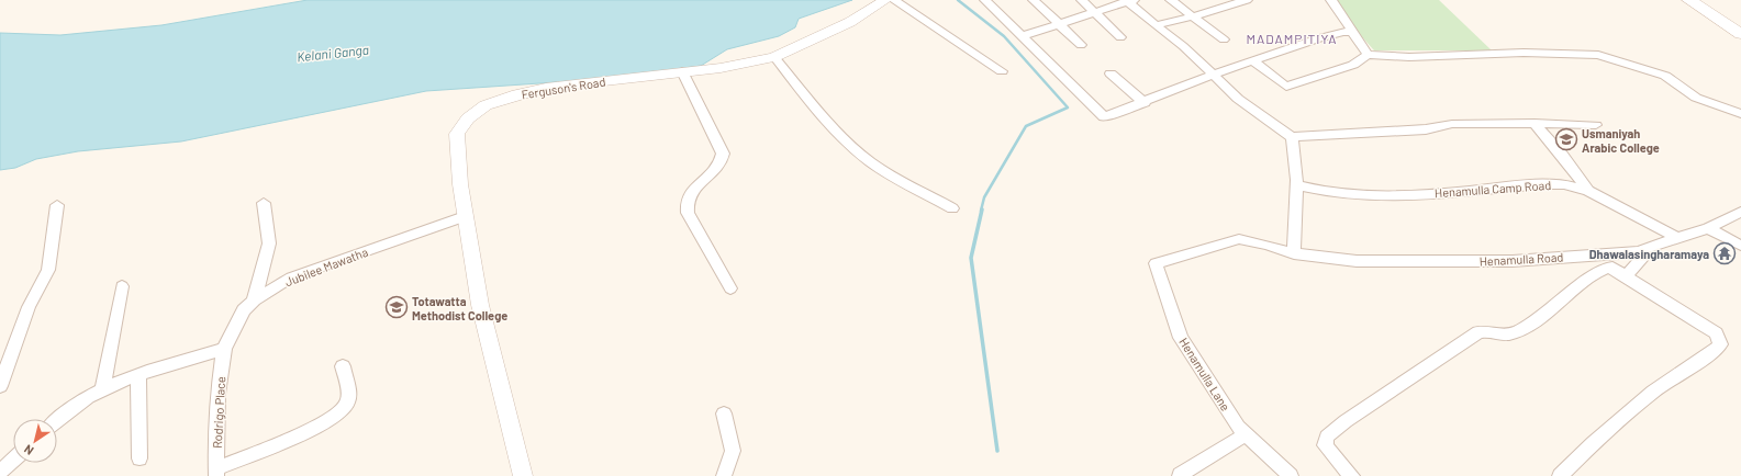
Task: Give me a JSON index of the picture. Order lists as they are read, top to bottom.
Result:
{
  "streets": {
    "street": [
      "Ferguson's Road",
      "Henamulla Camp Road",
      "Henamulla Road",
      "Jubilee Mawatha",
      "Henamulla Lane",
      "Rodrigo Place"
    ]
  },
  "crossings": [
    ["Ferguson's Road", "Jubilee Mawatha"],
    ["Henamulla Camp Road", "Henamulla Road"],
    ["Henamulla Road", "Henamulla Lane"],
    ["Jubilee Mawatha", "Rodrigo Place"]
  ],
  "districts": ["MADAMPITIYA"],
  "water": ["Kelani Ganga"],
  "places": {
    "school or university": ["Usmaniyah Arabic College", "Totawatta Methodist College"],
    "temple": ["Dhawalasingharamaya"]
  },
  "north": "bottom left"
}
